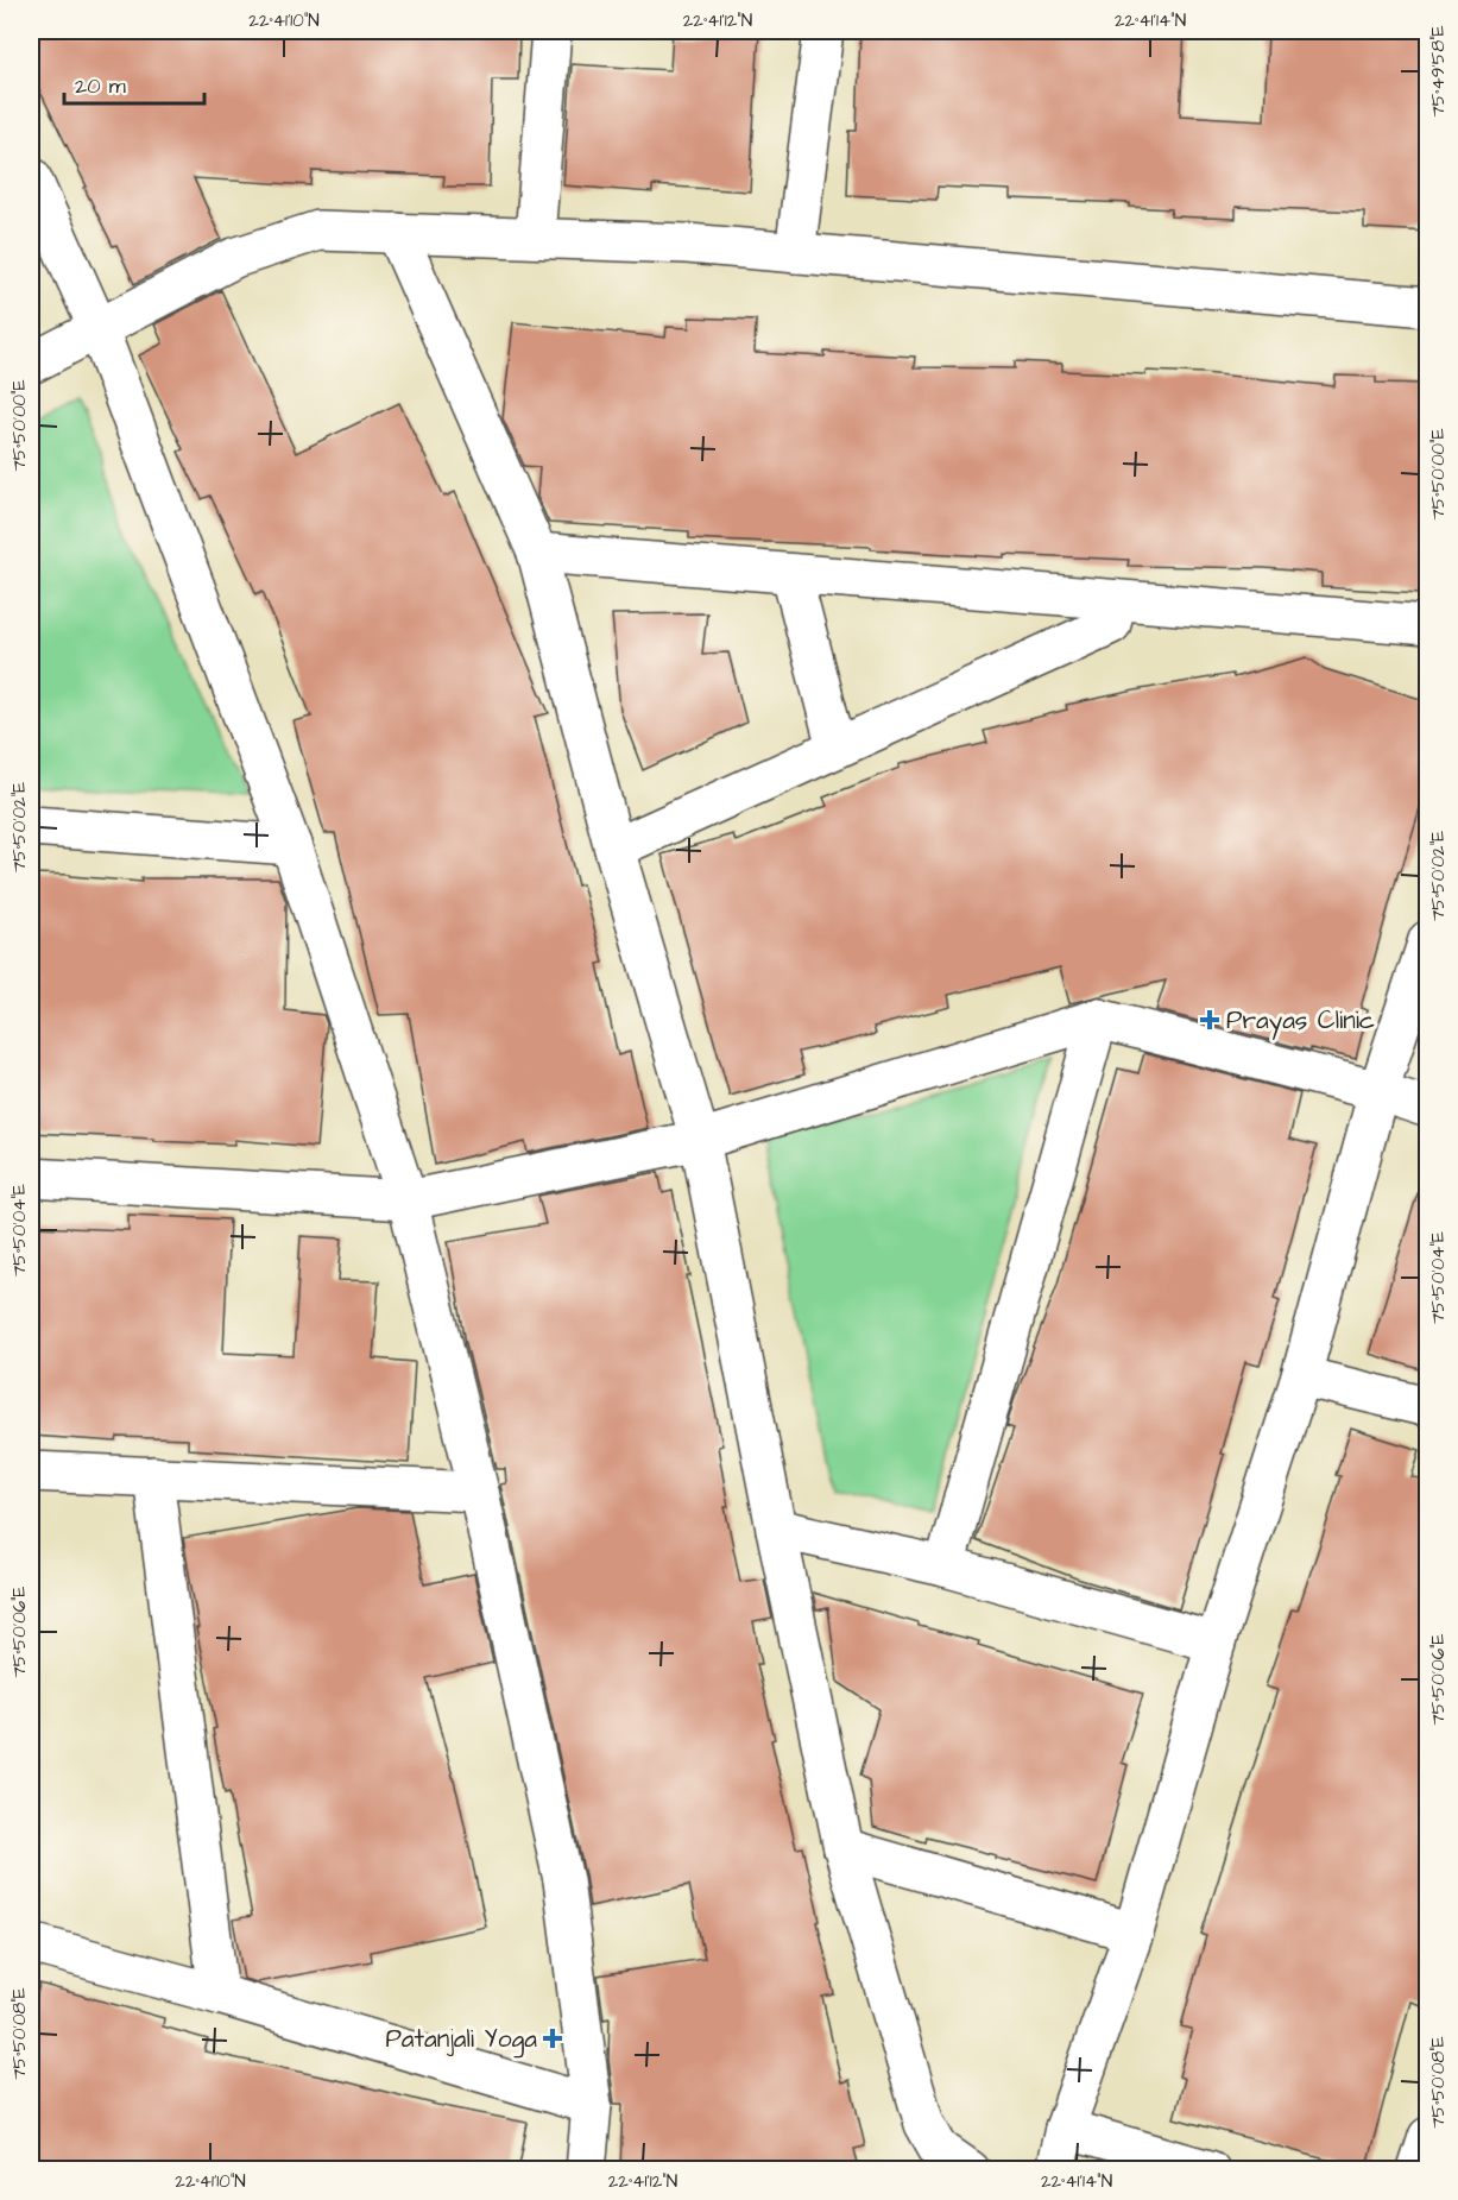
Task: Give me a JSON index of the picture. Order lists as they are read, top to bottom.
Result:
{
  "places": {
    "health": ["Prayas Clinic", "Patanjali Yoga"]
  },
  "scale_bar": "20 m",
  "coordinates": [
    "22°41'10\"N",
    "22°41'12\"N",
    "22°41'14\"N",
    "75°49'58\"E",
    "75°50'00\"E",
    "75°50'02\"E",
    "75°50'04\"E",
    "75°50'06\"E",
    "75°50'08\"E"
  ]
}
